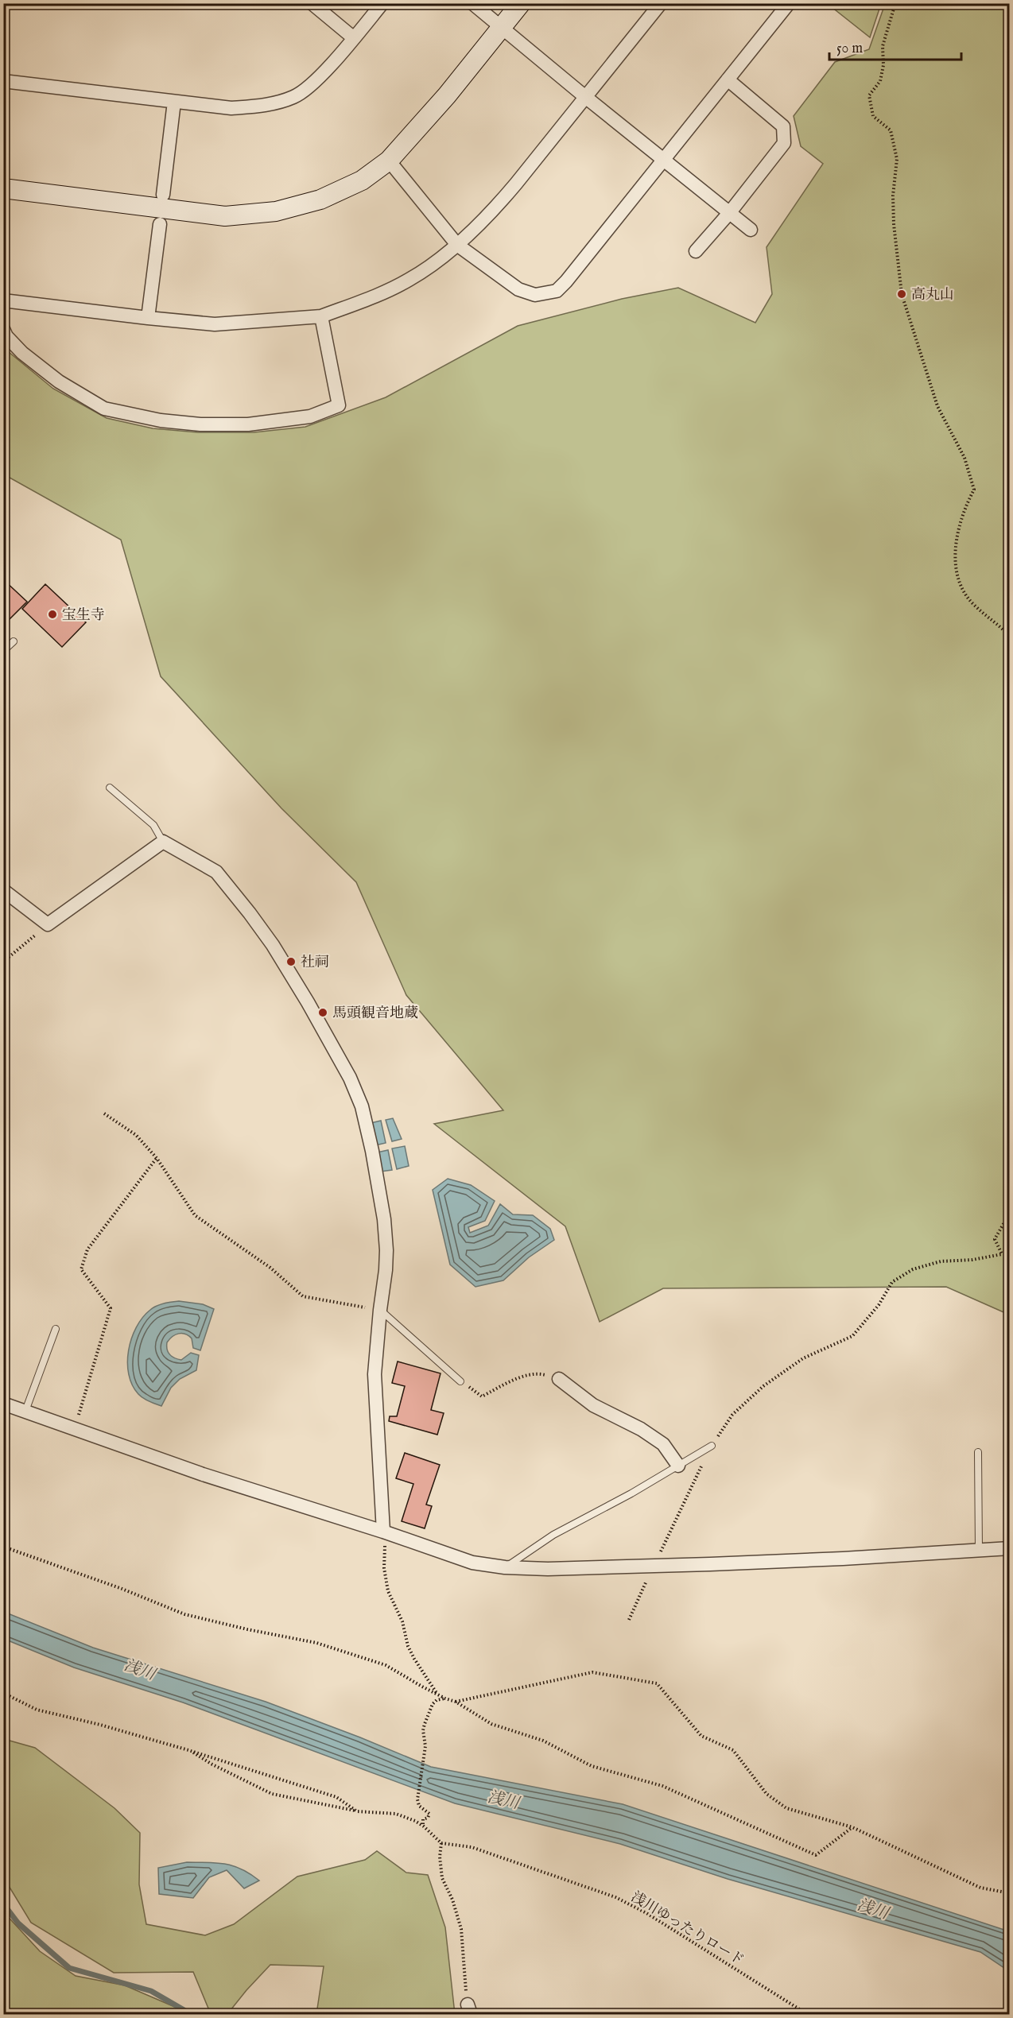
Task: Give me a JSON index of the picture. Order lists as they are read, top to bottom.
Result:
{
  "streets": {
    "path": ["浅川ゆったりロード"]
  },
  "water": ["浅川"],
  "places": [
    "高丸山",
    "宝生寺",
    "社祠",
    "馬頭観音地蔵"
  ],
  "scale_bar": "50 m"
}
